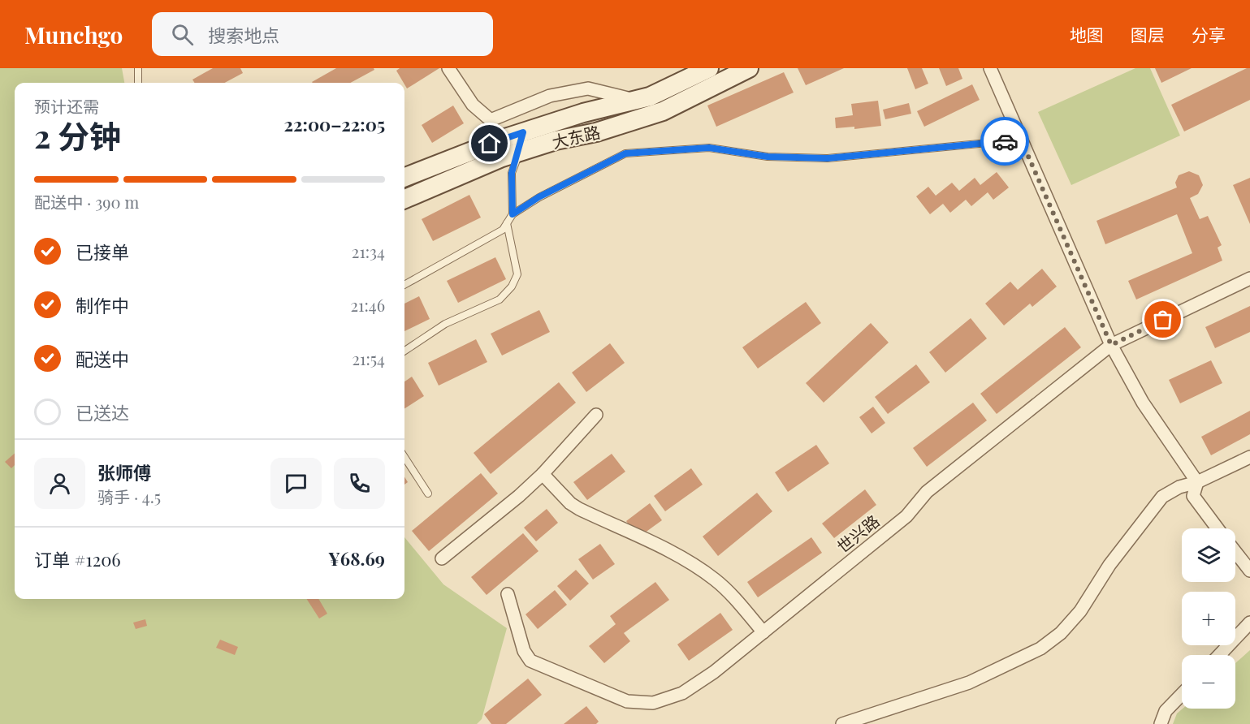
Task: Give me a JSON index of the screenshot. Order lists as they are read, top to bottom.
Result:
{
  "streets": {
    "street": ["大东路", "世兴路"]
  },
  "page": {
    "header": "Munchgo",
    "search": "搜索地点",
    "nav": ["地图", "图层", "分享"],
    "heading": ["2 分钟", "预计还需", "22:00–22:05"],
    "panel": [
      "张师傅",
      "骑手 · 4.5",
      "订单 #1206",
      "¥68.69"
    ],
    "bar": "配送中 · 390 m",
    "list": [
      ["已接单", "21:34"],
      ["制作中", "21:46"],
      ["配送中", "21:54"],
      "已送达"
    ],
    "map_buttons": ["+", "−"]
  }
}
